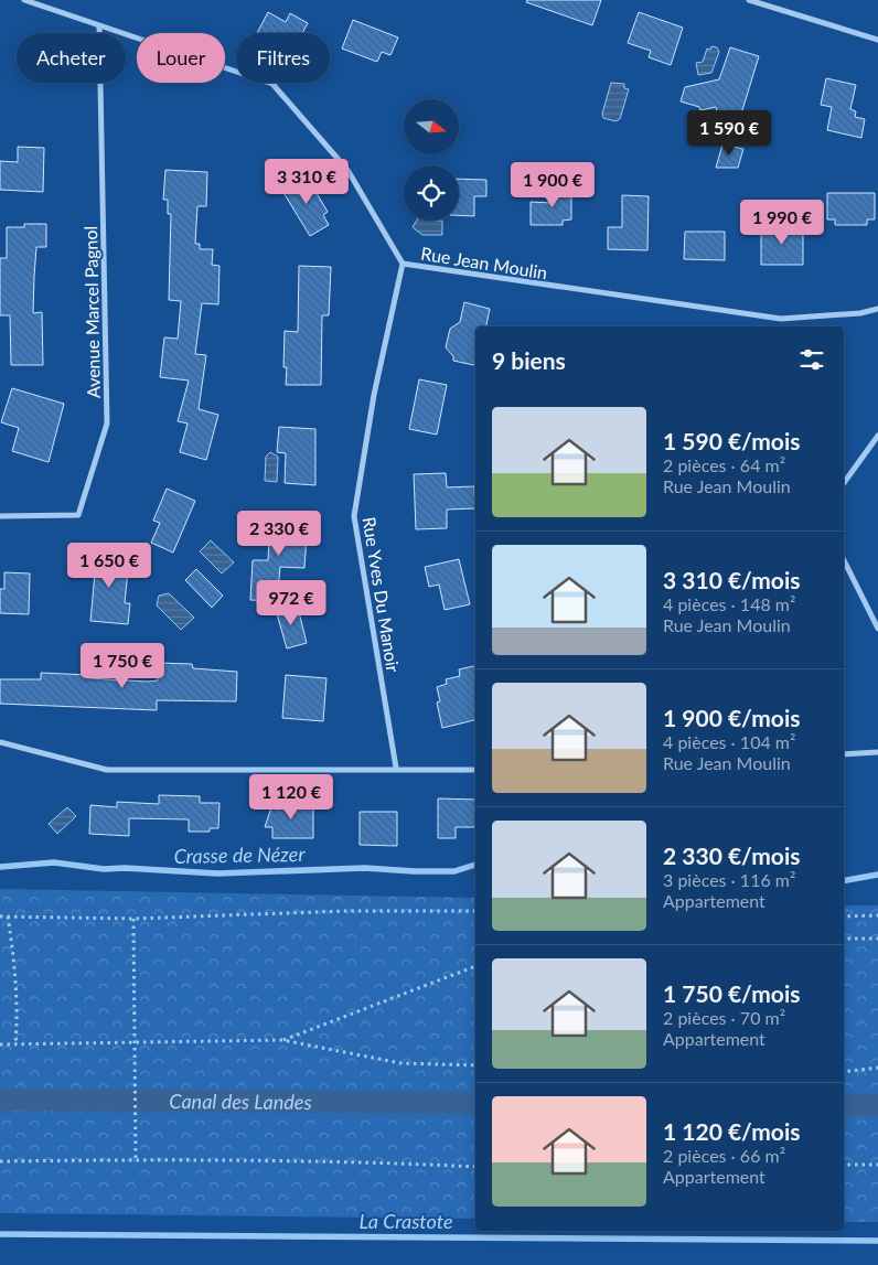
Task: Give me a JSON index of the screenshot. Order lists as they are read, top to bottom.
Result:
{
  "streets": {
    "street": ["Rue Jean Moulin", "Avenue Marcel Pagnol", "Rue Yves Du Manoir"]
  },
  "crossings": [
    ["Rue Jean Moulin", "Avenue Marcel Pagnol"],
    ["Rue Jean Moulin", "Rue Yves Du Manoir"]
  ],
  "water": ["Crasse de Nézer", "Canal des Landes", "La Crastote"],
  "north": "right",
  "page": {
    "chip": ["Acheter", "Louer", "Filtres"],
    "price": [
      "1 590 €",
      "3 310 €",
      "1 900 €",
      "1 990 €",
      "2 330 €",
      "1 650 €",
      "972 €",
      "1 750 €",
      "1 120 €"
    ],
    "heading": "9 biens",
    "list": [
      {
        "name": "1 590 €/mois",
        "note": "2 pièces · 64 m² · Rue Jean Moulin"
      },
      {
        "name": "3 310 €/mois",
        "note": "4 pièces · 148 m² · Rue Jean Moulin"
      },
      {
        "name": "1 900 €/mois",
        "note": "4 pièces · 104 m² · Rue Jean Moulin"
      },
      {
        "name": "2 330 €/mois",
        "note": "3 pièces · 116 m² · Appartement"
      },
      {
        "name": "1 750 €/mois",
        "note": "2 pièces · 70 m² · Appartement"
      },
      {
        "name": "1 120 €/mois",
        "note": "2 pièces · 66 m² · Appartement"
      }
    ]
  }
}
